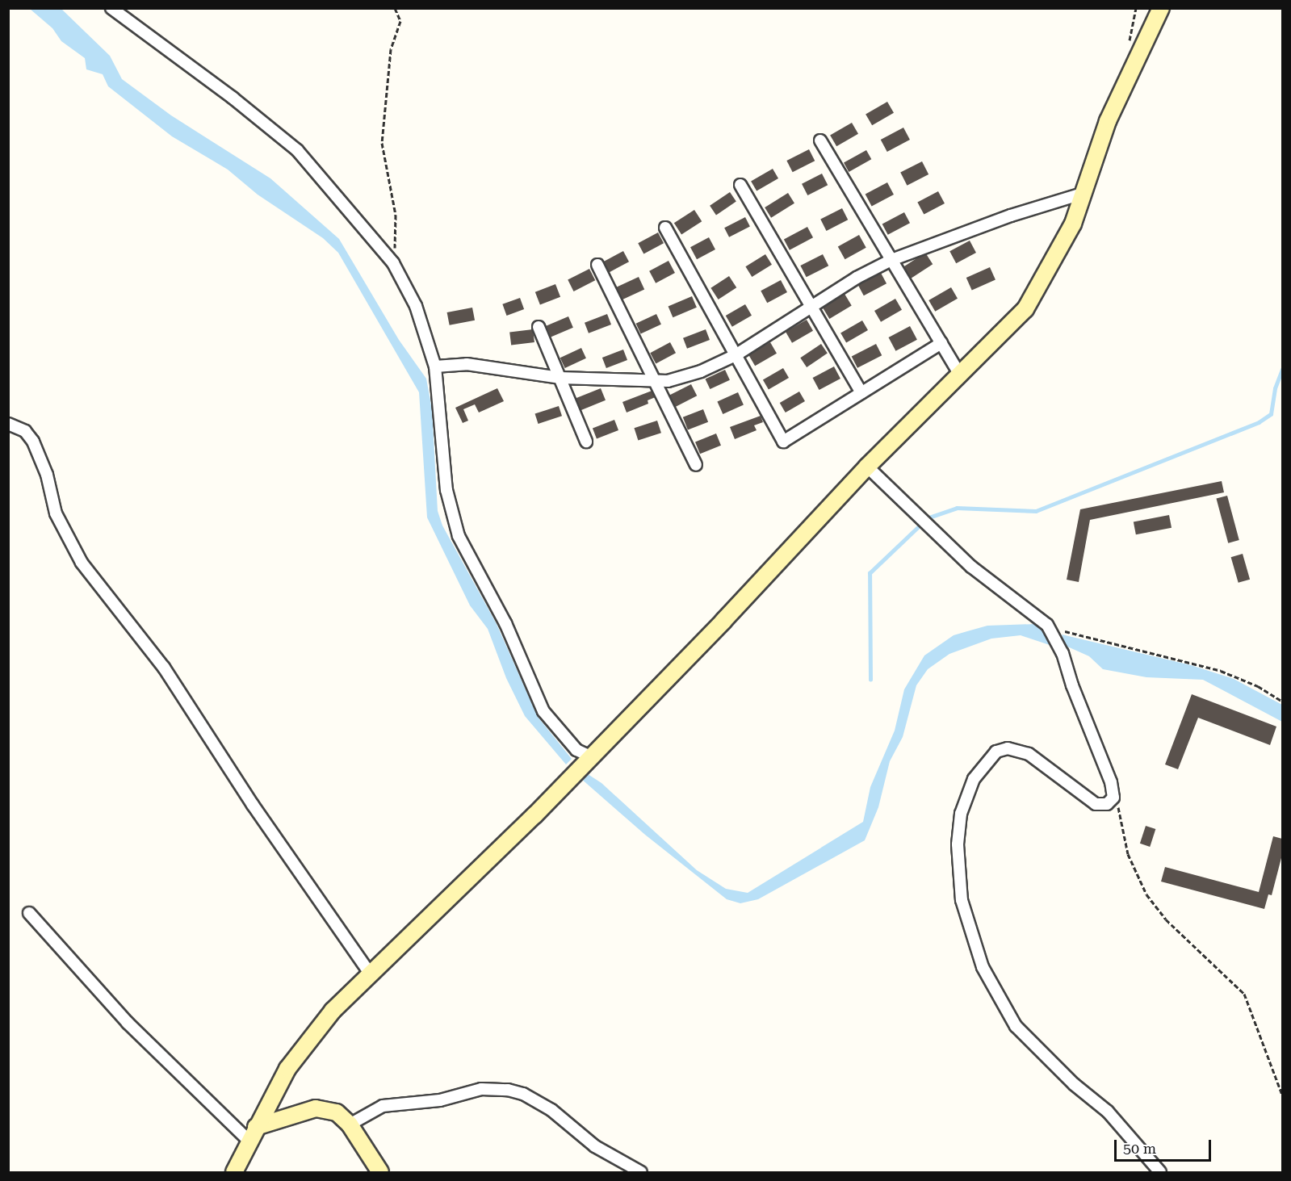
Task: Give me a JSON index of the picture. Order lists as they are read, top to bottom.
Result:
{
  "scale_bar": "50 m"
}
